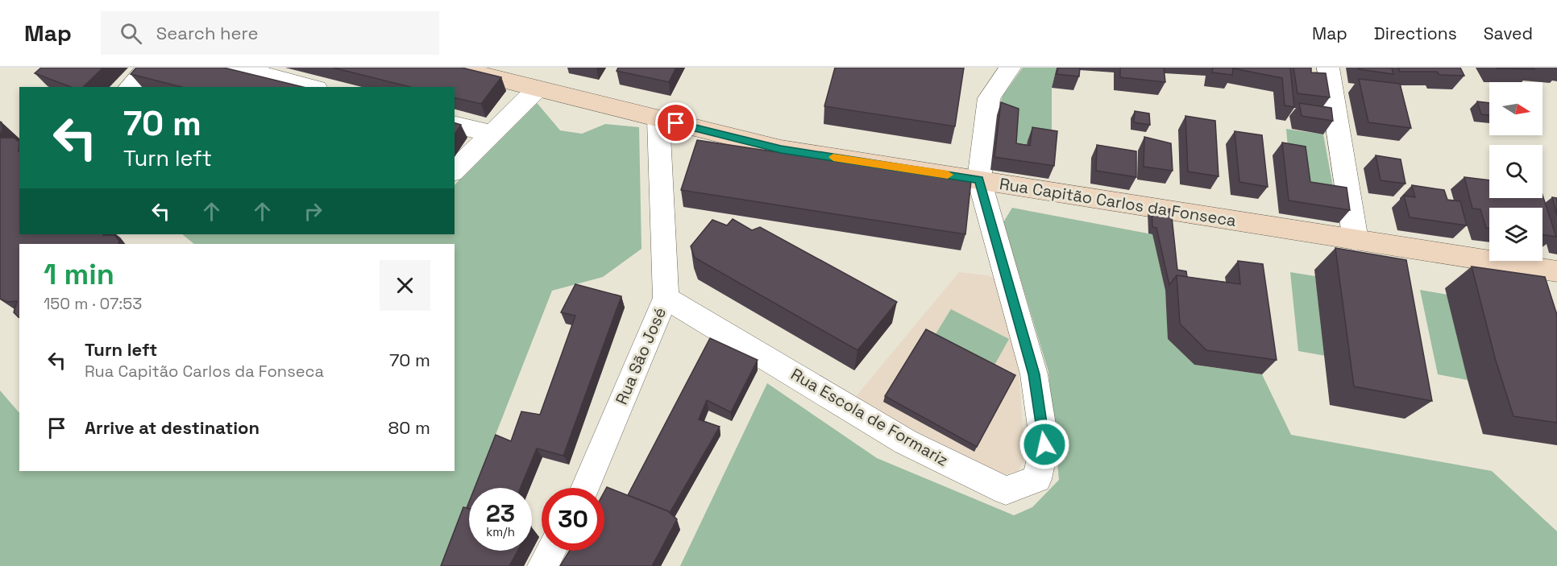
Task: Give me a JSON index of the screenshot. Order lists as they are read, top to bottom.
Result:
{
  "streets": {
    "main road": ["Rua Capitão Carlos da Fonseca"],
    "street": ["Rua São José", "Rua Escola de Formariz"]
  },
  "crossings": [
    ["Rua Capitão Carlos da Fonseca", "Rua São José"],
    ["Rua Capitão Carlos da Fonseca", "Rua Escola de Formariz"],
    ["Rua São José", "Rua Escola de Formariz"]
  ],
  "north": "right",
  "page": {
    "header": "Map",
    "search": "Search here",
    "nav": ["Map", "Directions", "Saved"],
    "turn": ["70 m", "Turn left"],
    "heading": ["1 min", "150 m · 07:53"],
    "list": [
      {
        "name": "Turn left",
        "note": "Rua Capitão Carlos da Fonseca",
        "value": "70 m"
      },
      {
        "name": "Arrive at destination",
        "value": "80 m"
      }
    ],
    "speed": "23 km/h",
    "limit": "30"
  }
}
